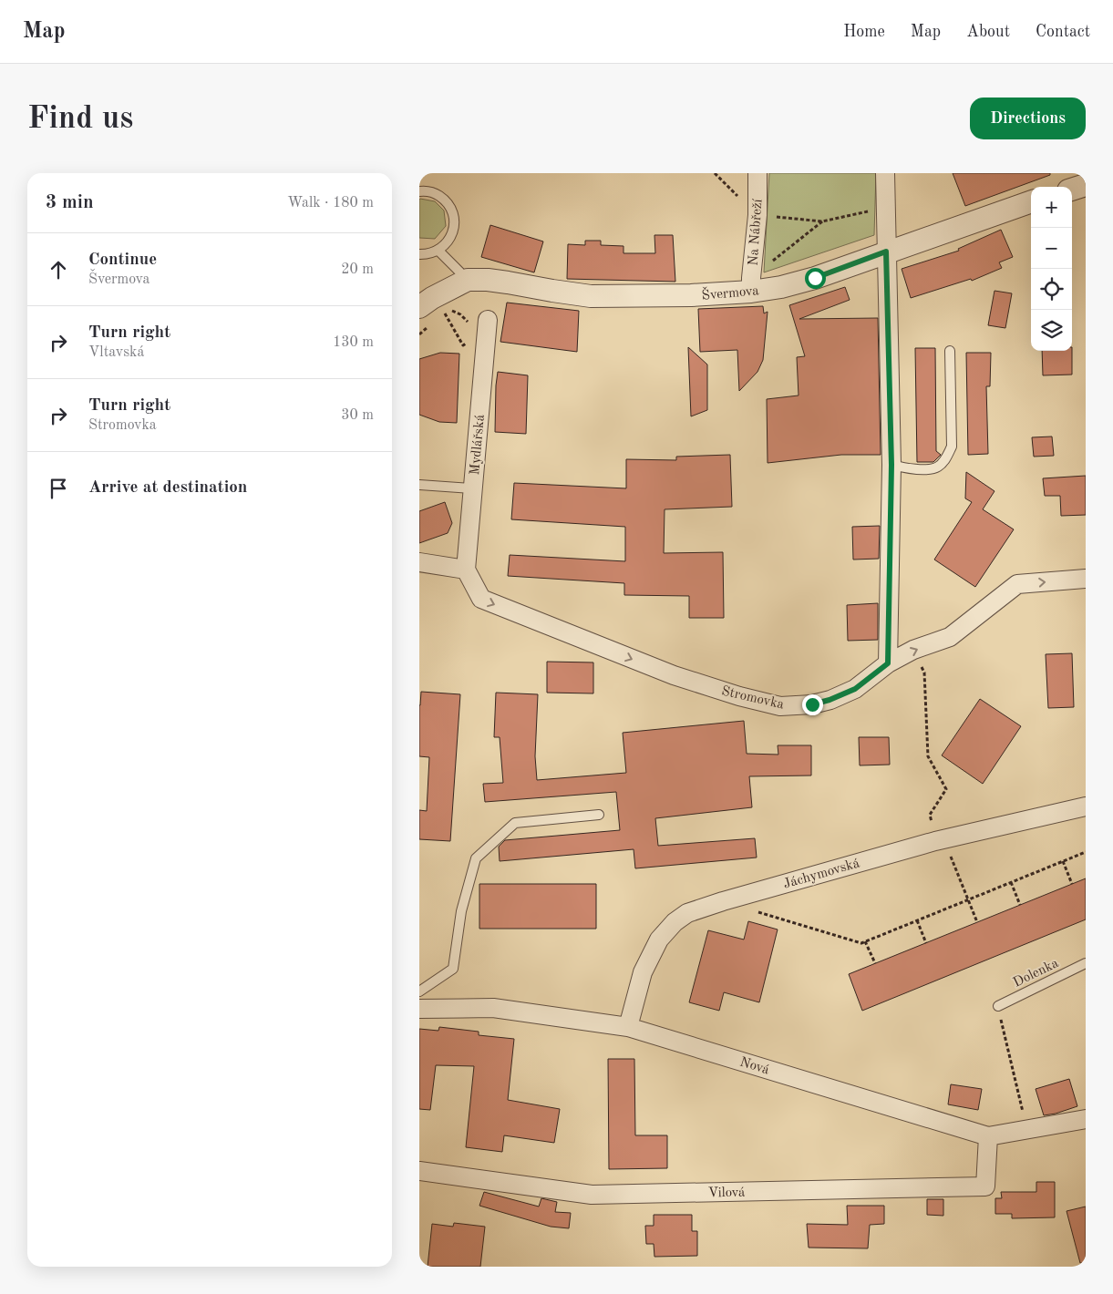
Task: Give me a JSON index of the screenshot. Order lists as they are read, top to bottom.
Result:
{
  "streets": {
    "street": [
      "Na Nábřeží",
      "Švermova",
      "Mydlářská",
      "Stromovka",
      "Jáchymovská",
      "Nová",
      "Vilová"
    ],
    "lane": ["Dolenka"]
  },
  "crossings": [
    ["Na Nábřeží", "Švermova"],
    ["Mydlářská", "Stromovka"],
    ["Jáchymovská", "Nová"],
    ["Nová", "Vilová"]
  ],
  "one_way": ["Stromovka"],
  "page": {
    "header": "Map",
    "nav": [
      "Home",
      "Map",
      "About",
      "Contact"
    ],
    "buttons": "Directions",
    "title": "Find us",
    "heading": ["3 min", "Walk · 180 m"],
    "map_buttons": ["+", "−"],
    "list": [
      ["Continue", "Švermova", "20 m"],
      ["Turn right", "Vltavská", "130 m"],
      ["Turn right", "Stromovka", "30 m"],
      "Arrive at destination"
    ]
  }
}
